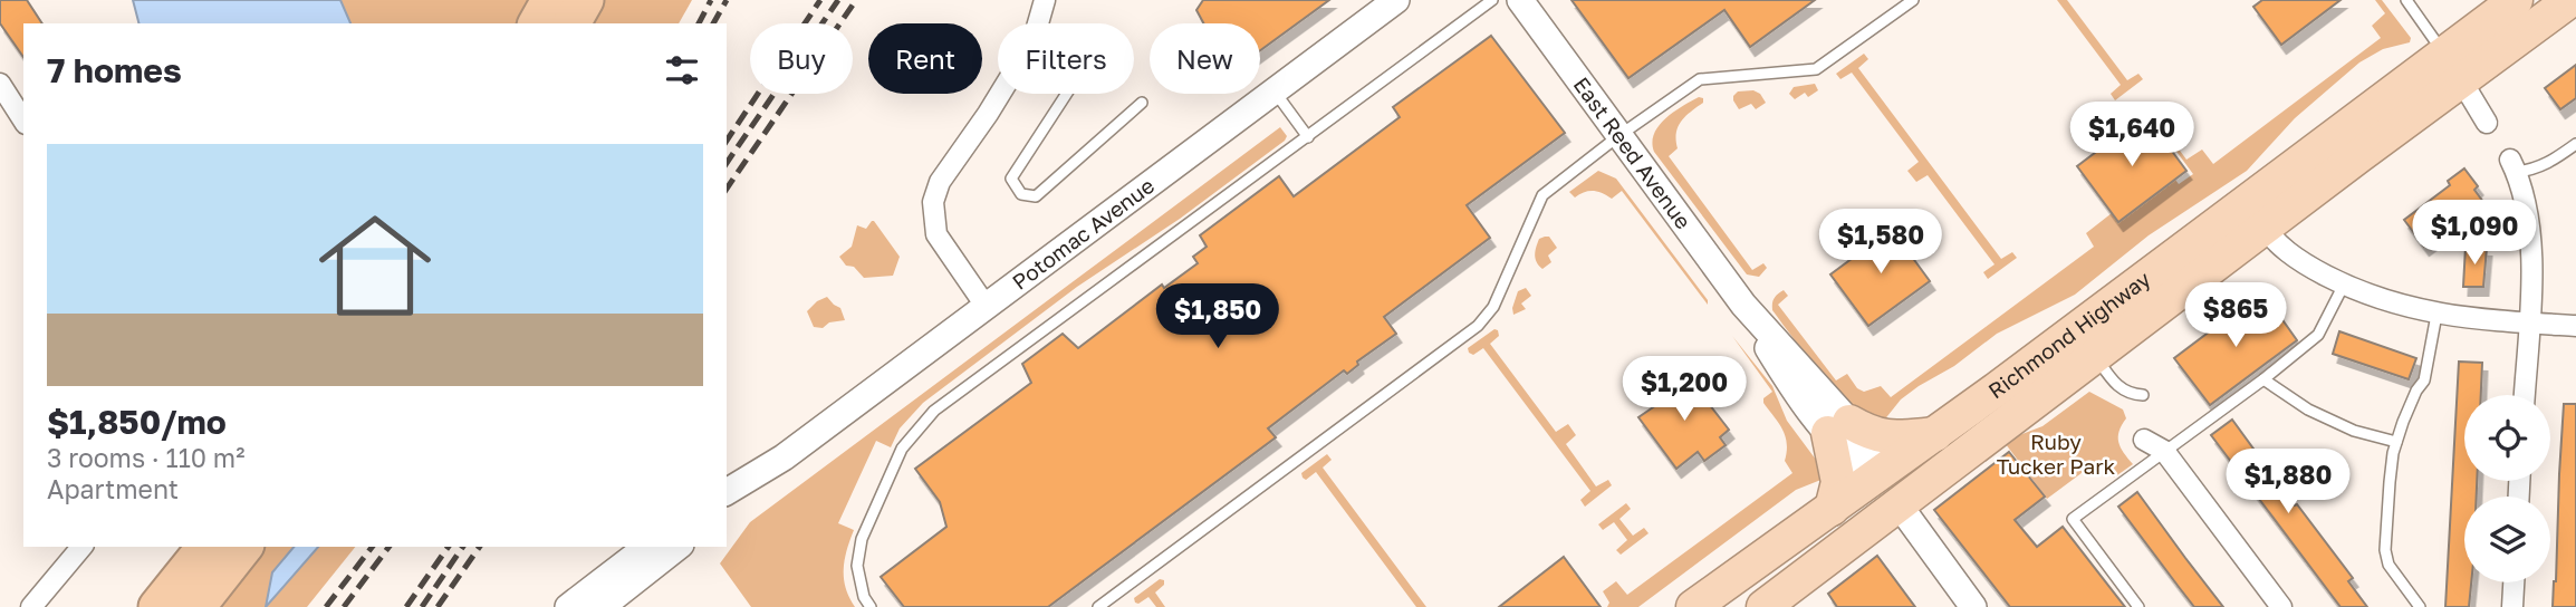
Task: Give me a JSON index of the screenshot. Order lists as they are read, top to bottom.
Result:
{
  "streets": {
    "highway": ["Richmond Highway"],
    "street": ["East Reed Avenue", "Potomac Avenue"]
  },
  "crossings": [
    ["East Reed Avenue", "Richmond Highway"]
  ],
  "parks": ["Ruby Tucker Park"],
  "page": {
    "chip": [
      "Buy",
      "Rent",
      "Filters",
      "New"
    ],
    "heading": "7 homes",
    "price": [
      "$1,640",
      "$1,090",
      "$1,580",
      "$865",
      "$1,850",
      "$1,200",
      "$1,880"
    ],
    "list": [
      {
        "name": "$1,850/mo",
        "note": "3 rooms · 110 m² · Apartment"
      }
    ]
  }
}
